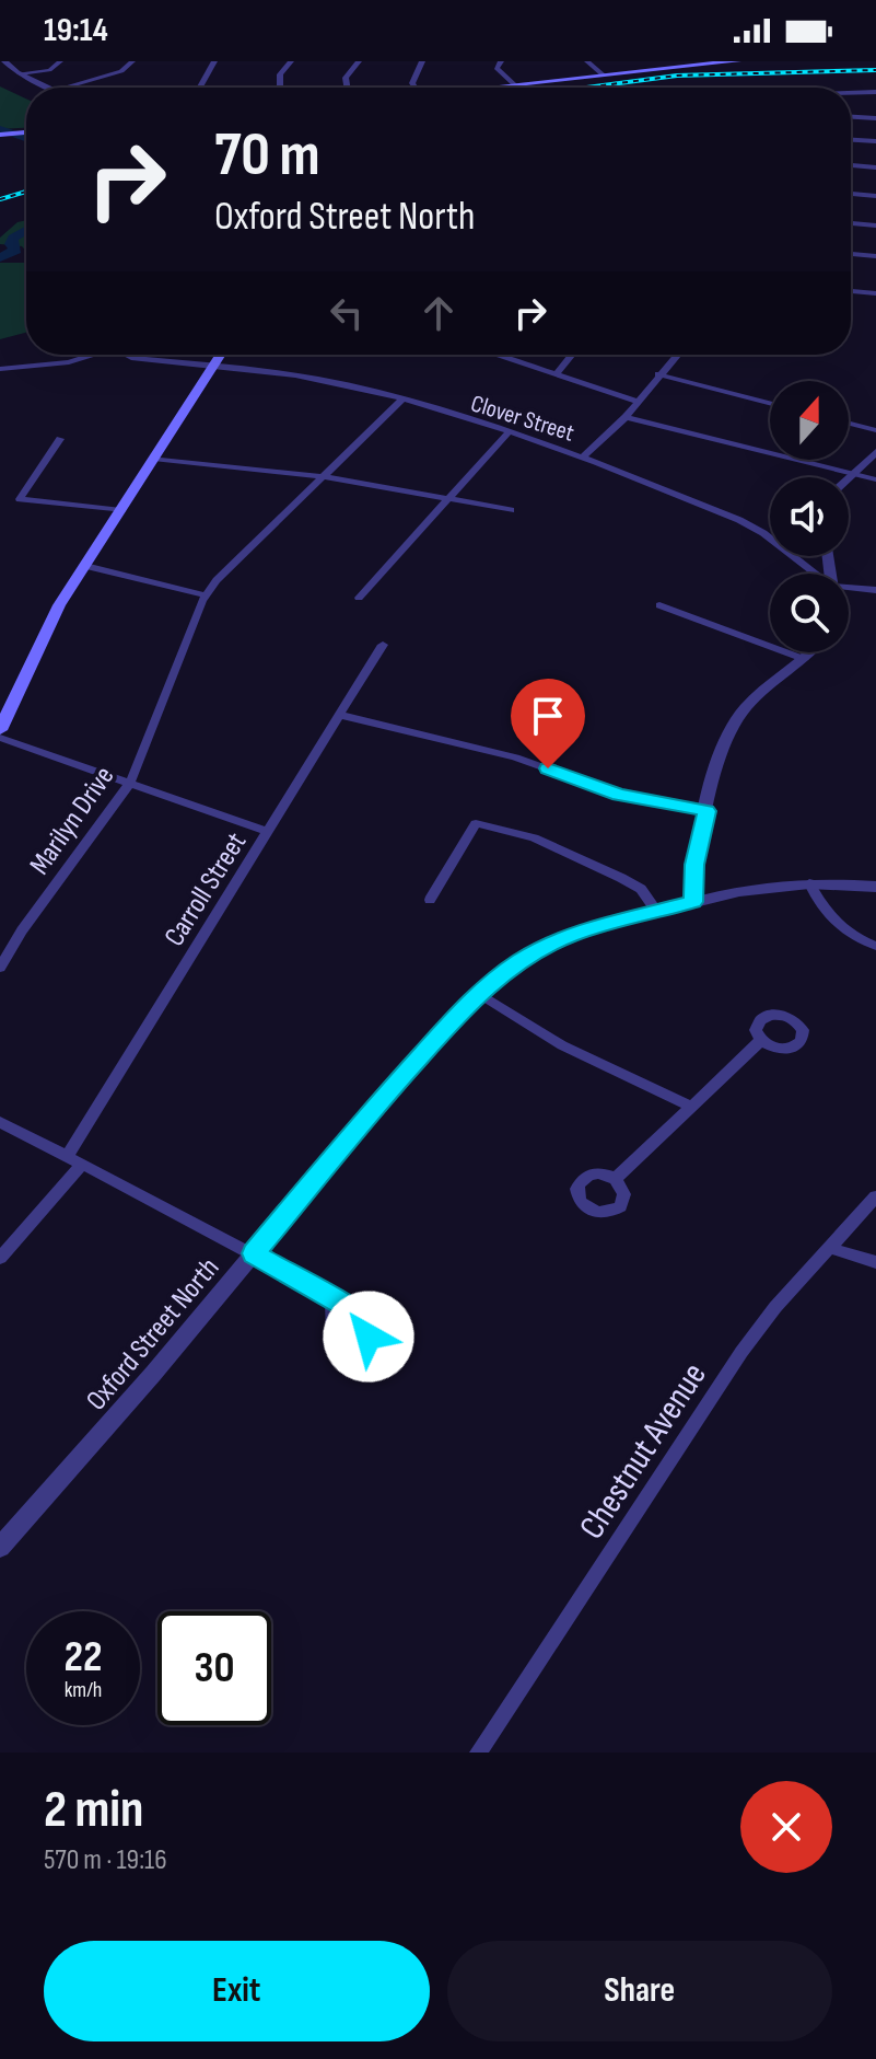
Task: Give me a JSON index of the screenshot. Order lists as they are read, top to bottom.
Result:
{
  "streets": {
    "street": [
      "Clover Street",
      "Marilyn Drive",
      "Carroll Street",
      "Oxford Street North",
      "Chestnut Avenue"
    ]
  },
  "crossings": [
    ["Clover Street", "Marilyn Drive"]
  ],
  "north": "top",
  "page": {
    "status": "19:14",
    "turn": ["70 m", "Oxford Street North"],
    "speed": "22 km/h",
    "limit": "30",
    "heading": ["2 min", "570 m · 19:16"],
    "buttons": ["Exit", "Share"]
  }
}
